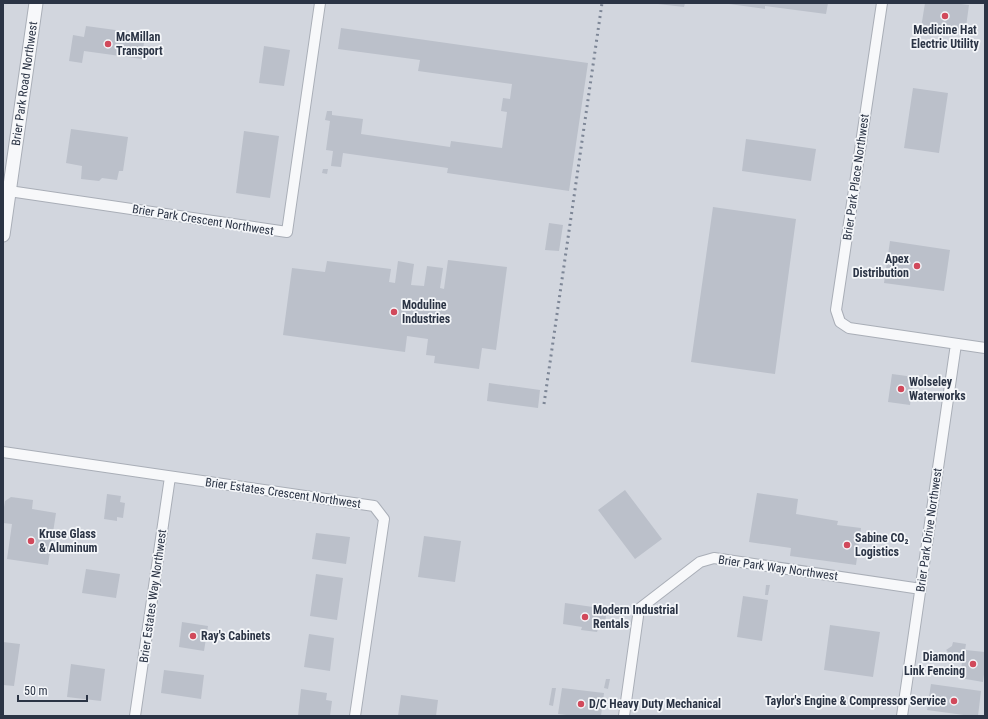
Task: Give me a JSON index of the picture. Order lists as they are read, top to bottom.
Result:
{
  "streets": {
    "street": [
      "Brier Park Road Northwest",
      "Brier Park Place Northwest",
      "Brier Park Crescent Northwest",
      "Brier Estates Crescent Northwest",
      "Brier Park Drive Northwest",
      "Brier Park Way Northwest",
      "Brier Estates Way Northwest"
    ]
  },
  "crossings": [
    ["Brier Park Road Northwest", "Brier Park Crescent Northwest"],
    ["Brier Park Place Northwest", "Brier Park Drive Northwest"],
    ["Brier Estates Crescent Northwest", "Brier Estates Way Northwest"],
    ["Brier Park Drive Northwest", "Brier Park Way Northwest"]
  ],
  "places": [
    "Medicine Hat Electric Utility",
    "McMillan Transport",
    "Apex Distribution",
    "Moduline Industries",
    "Wolseley Waterworks",
    "Kruse Glass & Aluminum",
    "Sabine CO₂ Logistics",
    "Modern Industrial Rentals",
    "Ray's Cabinets",
    "Diamond Link Fencing",
    "Taylor's Engine & Compressor Service",
    "D/C Heavy Duty Mechanical"
  ],
  "scale_bar": "50 m"
}
